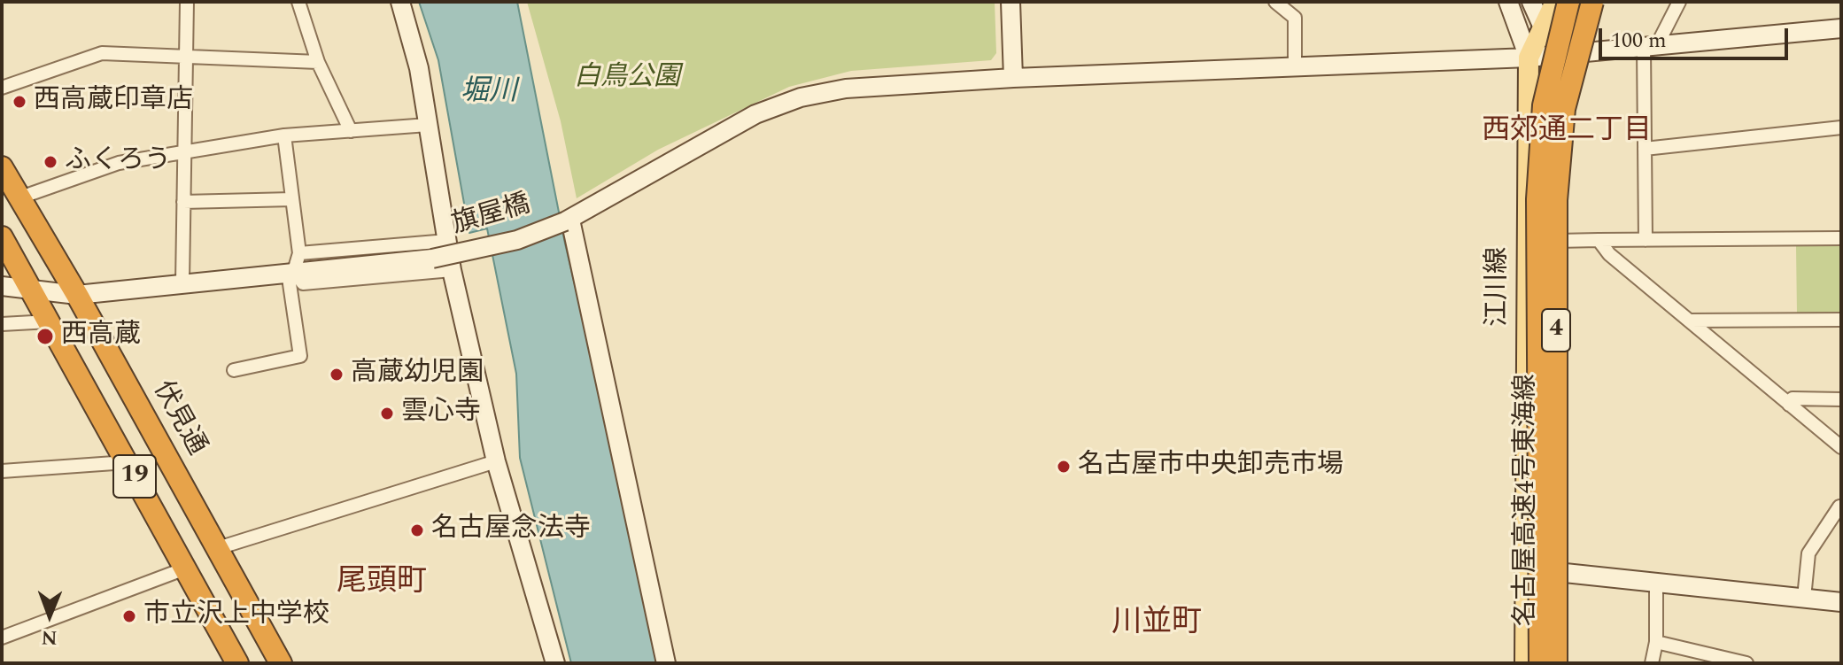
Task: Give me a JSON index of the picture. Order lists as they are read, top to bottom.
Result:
{
  "streets": {
    "highway": [
      "4",
      "伏見通",
      "19",
      "名古屋高速4号東海線"
    ],
    "main road": ["江川線"],
    "street": ["旗屋橋"]
  },
  "crossings": [
    ["旗屋橋", "江川線"],
    ["旗屋橋", "伏見通"],
    ["旗屋橋", "19"]
  ],
  "districts": ["西郊通二丁目", "尾頭町", "川並町"],
  "water": ["堀川"],
  "parks": ["白鳥公園"],
  "places": [
    "西高蔵印章店",
    "ふくろう",
    "西高蔵",
    "高蔵幼児園",
    "雲心寺",
    "名古屋市中央卸売市場",
    "名古屋念法寺",
    "市立沢上中学校"
  ],
  "scale_bar": "100 m",
  "north": "bottom"
}
